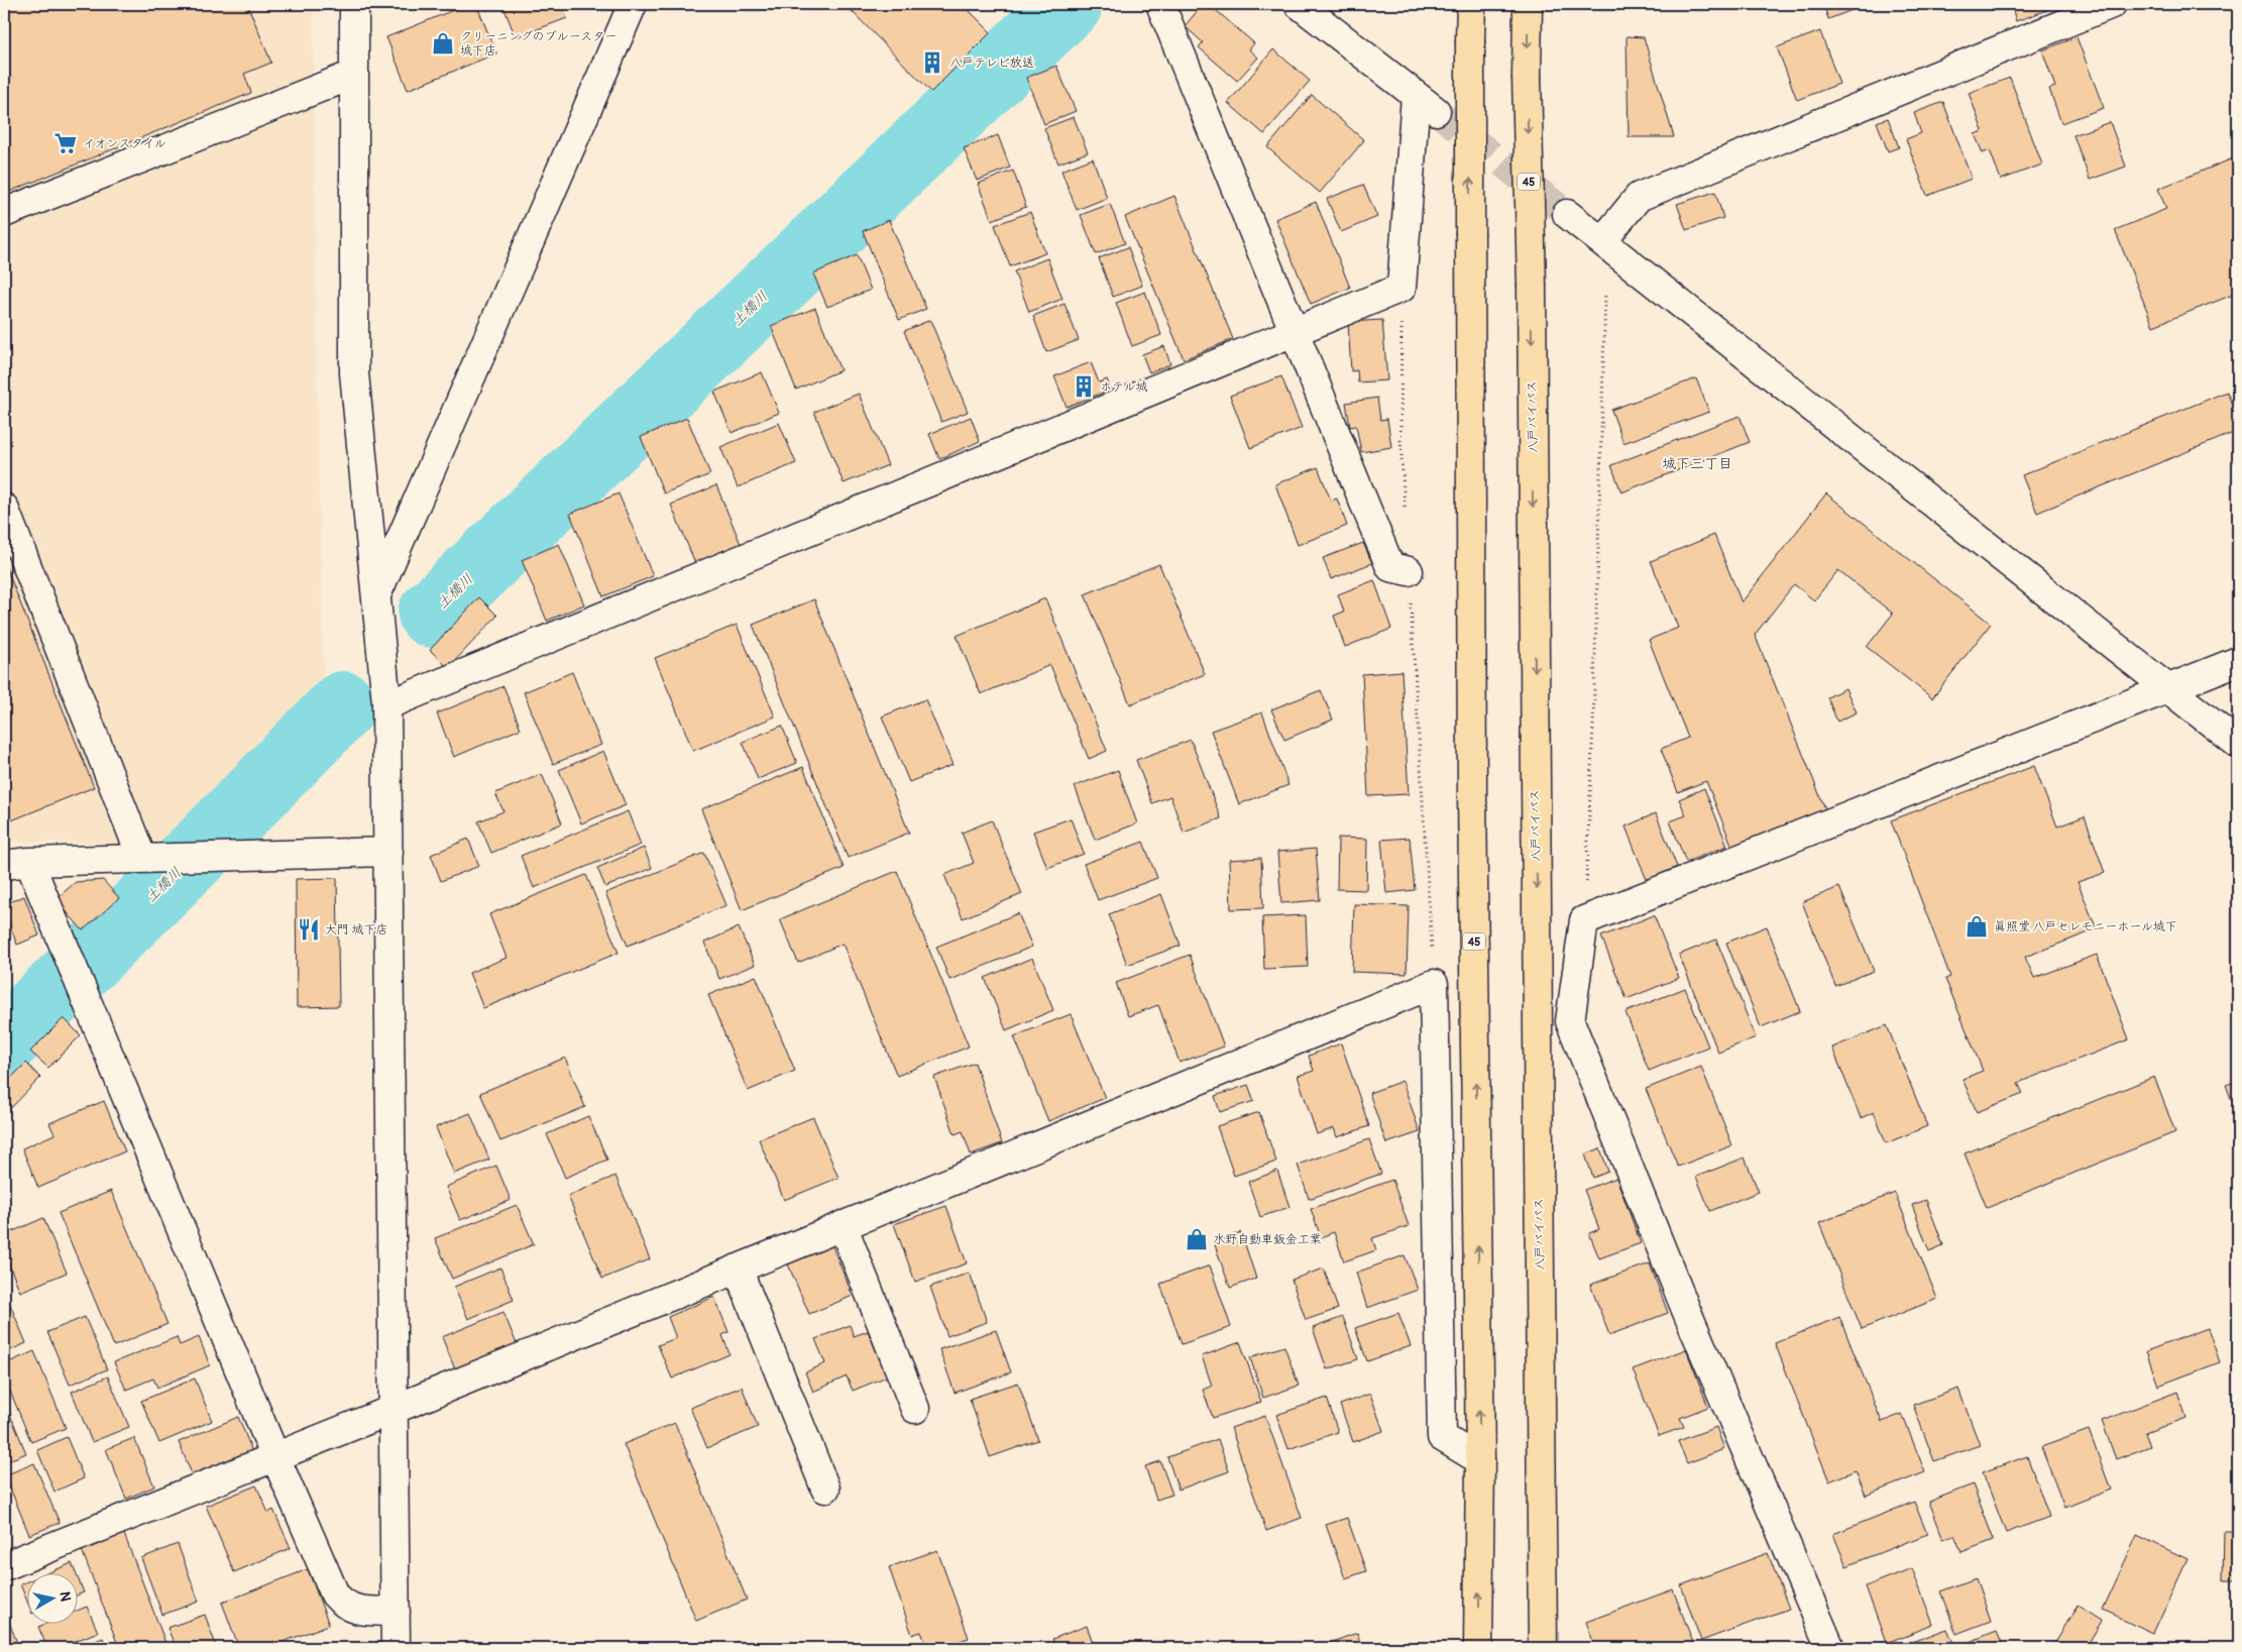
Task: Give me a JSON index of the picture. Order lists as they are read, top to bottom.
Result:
{
  "streets": {
    "highway": ["45", "八戸バイパス"]
  },
  "districts": ["城下三丁目"],
  "water": ["土橋川"],
  "places": {
    "shop": ["クリーニングのブルースター 城下店", "眞照堂 八戸セレモニーホール城下", "水野自動車鈑金工業"],
    "building": ["八戸テレビ放送", "ホテル城"],
    "supermarket": ["イオンスタイル"],
    "restaurant": ["大門 城下店"]
  },
  "north": "right"
}
